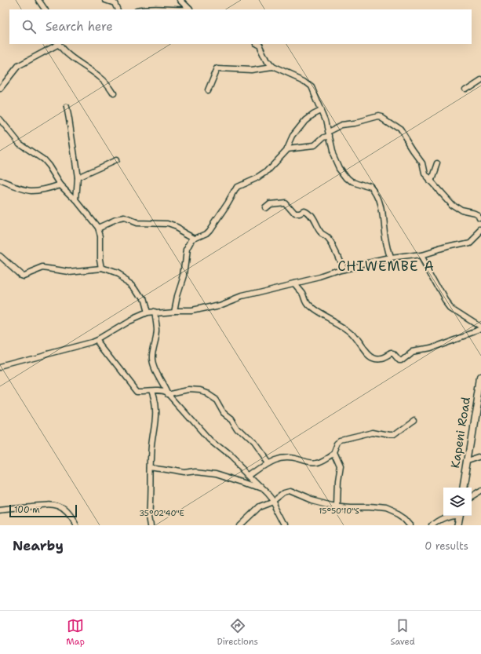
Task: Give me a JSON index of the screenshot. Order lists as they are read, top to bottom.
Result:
{
  "streets": {
    "main road": ["Kapeni Road"]
  },
  "districts": ["CHIWEMBE A"],
  "scale_bar": "100 m",
  "page": {
    "search": "Search here",
    "scale": "100 m",
    "heading": ["Nearby", "0 results"],
    "nav": ["Map", "Directions", "Saved"]
  },
  "coordinates": ["15°50'10\"S", "35°02'40\"E"]
}
